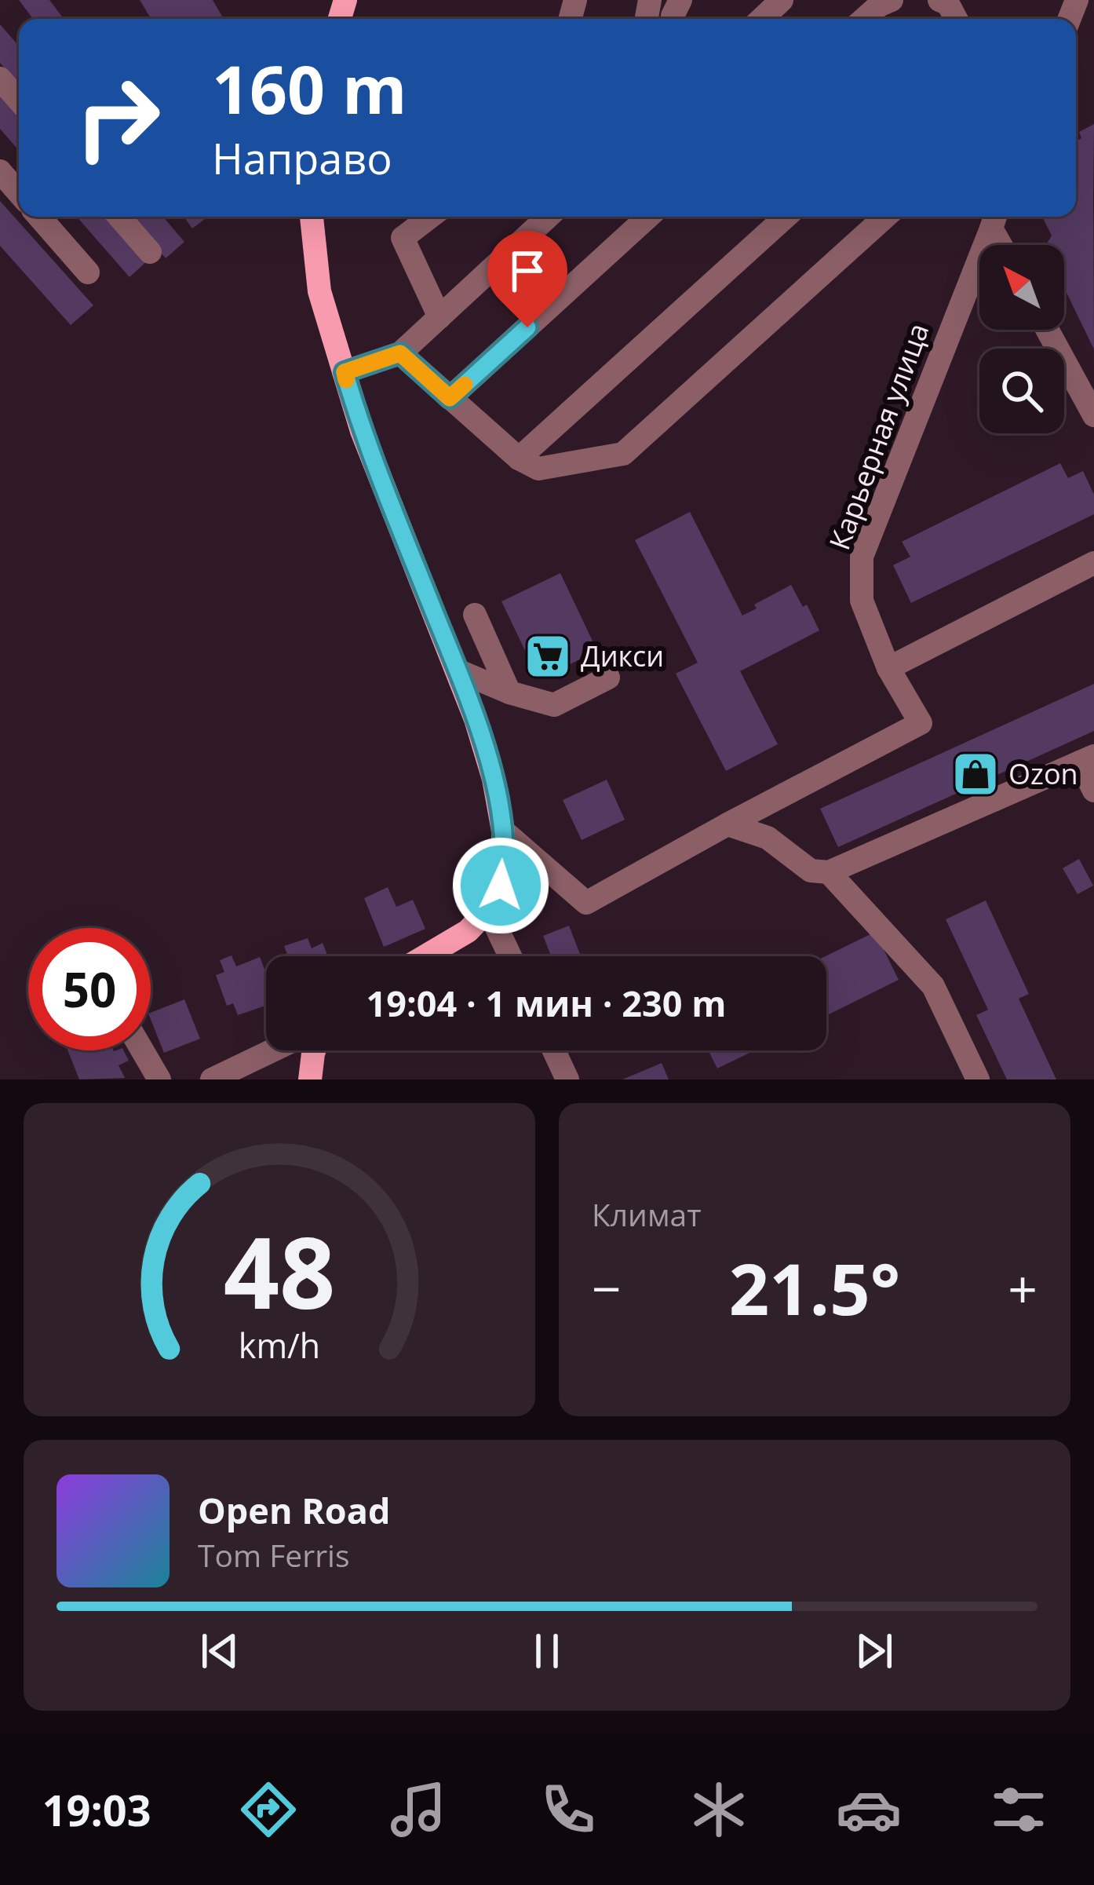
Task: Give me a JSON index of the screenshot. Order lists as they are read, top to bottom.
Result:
{
  "streets": {
    "street": ["Карьерная улица"]
  },
  "places": {
    "supermarket": ["Дикси"],
    "shop": ["Ozon"]
  },
  "north": "top left",
  "page": {
    "turn": ["160 m", "Направо"],
    "limit": "50",
    "trip": "19:04 · 1 мин · 230 m",
    "tile": "Климат",
    "heat": ["−", "21.5°", "+"],
    "song": ["Open Road", "Tom Ferris"],
    "tabs": "19:03",
    "gauge": ["48", "km/h"]
  }
}
